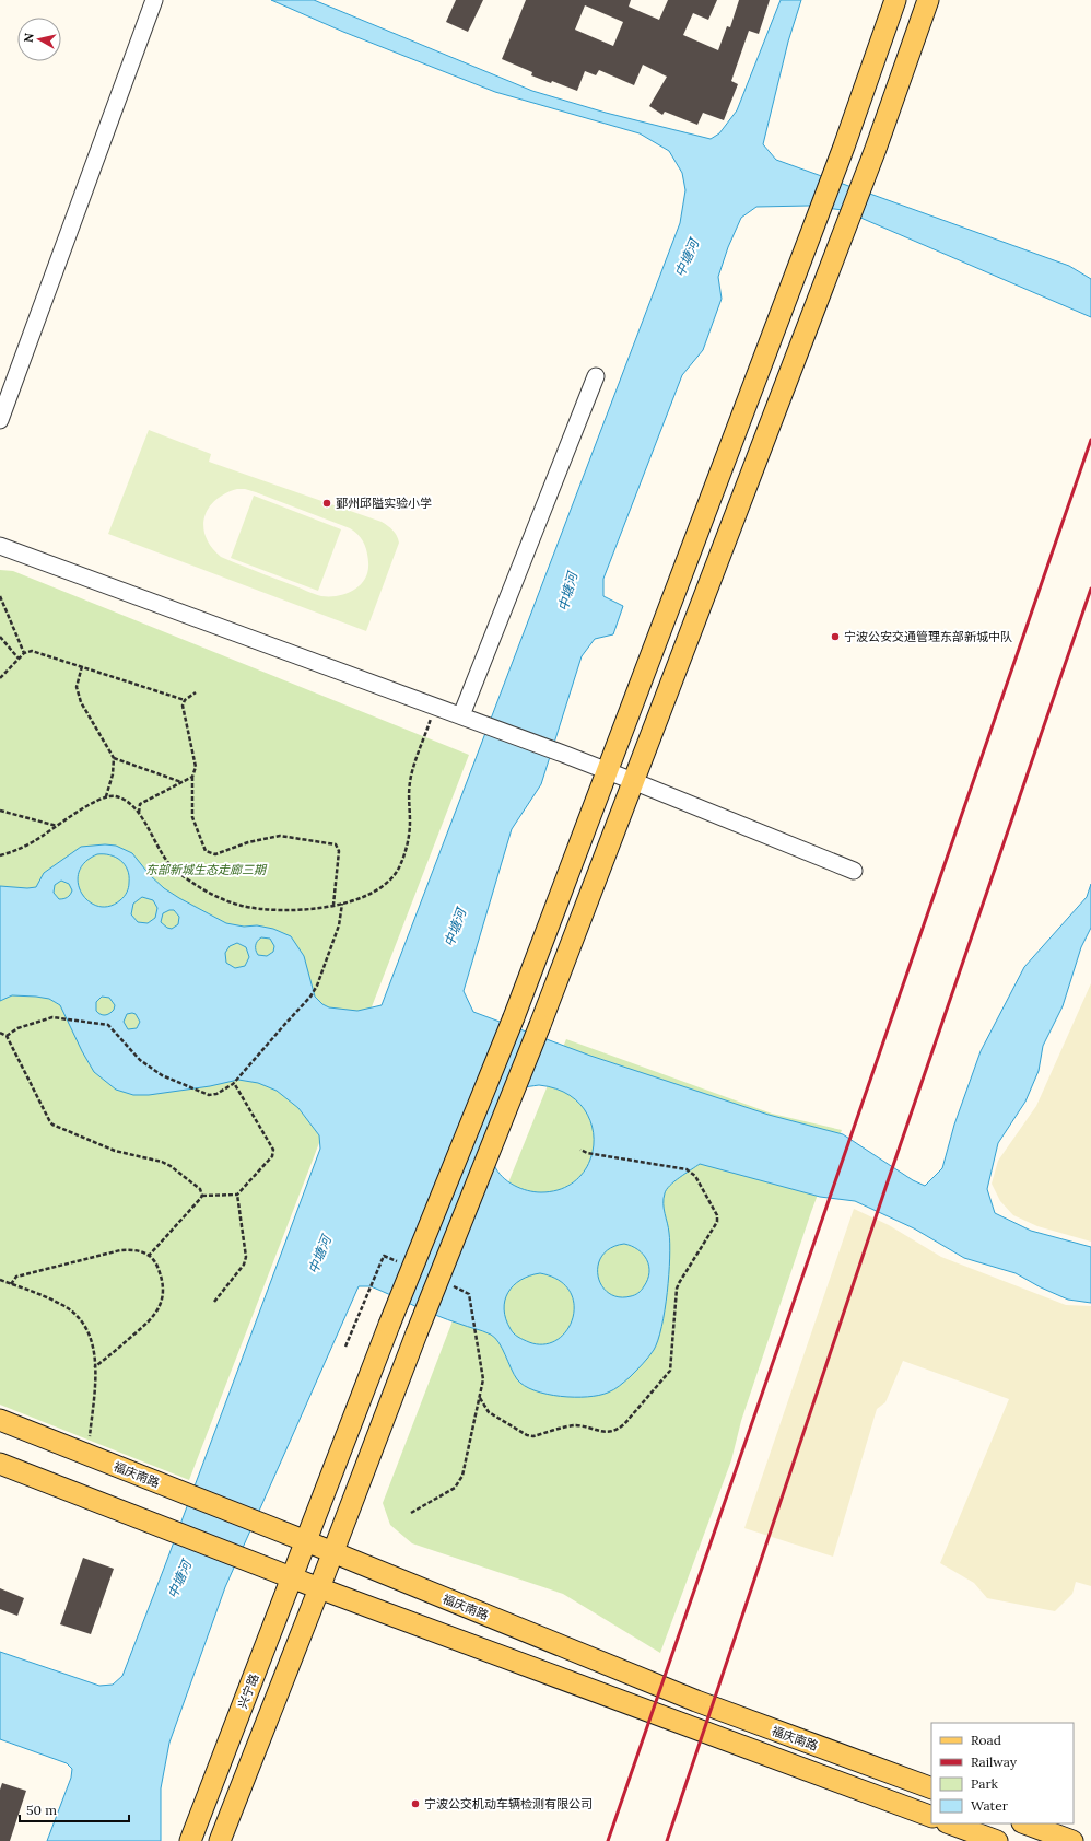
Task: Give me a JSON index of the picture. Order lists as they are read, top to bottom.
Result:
{
  "streets": {
    "main road": ["福庆南路", "兴宁路"]
  },
  "crossings": [
    ["福庆南路", "兴宁路"]
  ],
  "water": ["中塘河"],
  "parks": ["东部新城生态走廊三期"],
  "places": ["鄞州邱隘实验小学", "宁波公安交通管理东部新城中队", "宁波公交机动车辆检测有限公司"],
  "legend": [
    "Road",
    "Railway",
    "Park",
    "Water"
  ],
  "scale_bar": "50 m",
  "north": "left"
}
